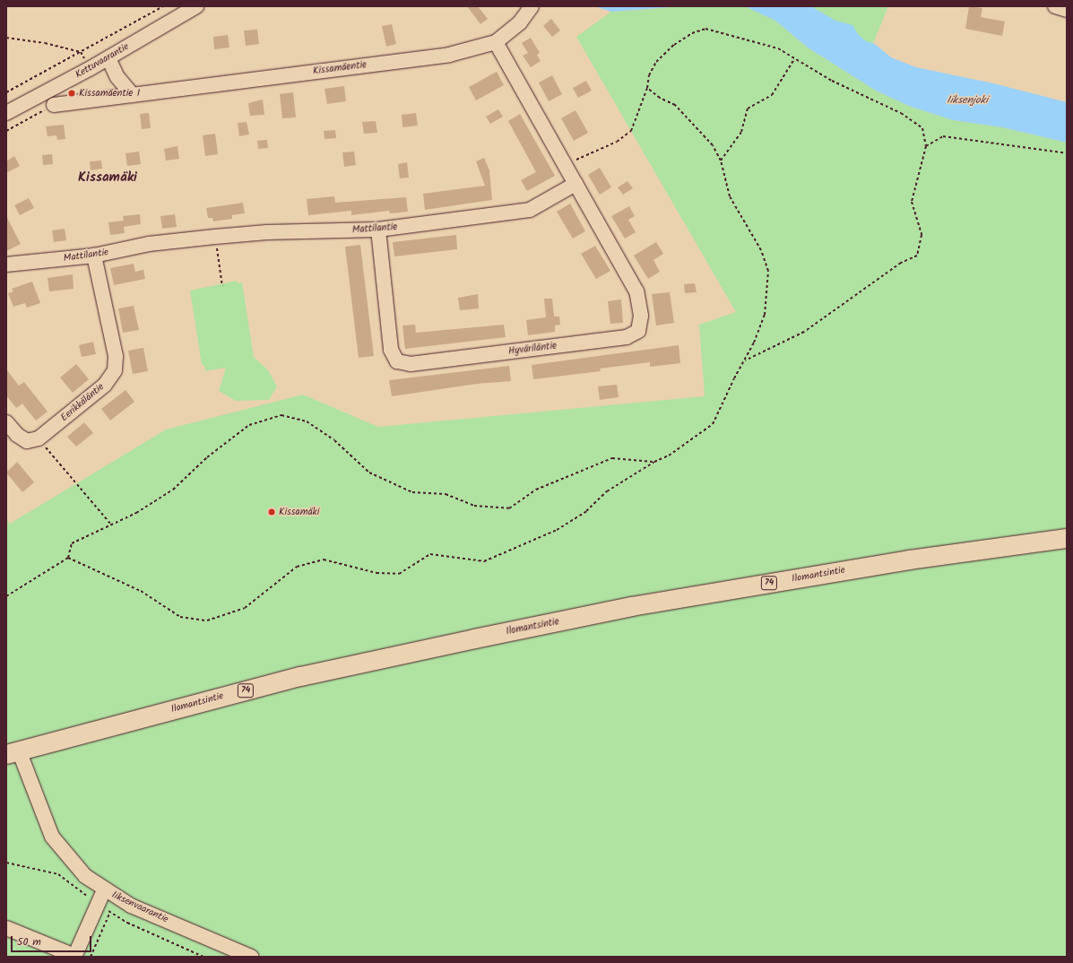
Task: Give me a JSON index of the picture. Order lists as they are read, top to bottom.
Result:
{
  "streets": {
    "main road": ["Ilomantsintie", "74"],
    "street": [
      "Kettuvaarantie",
      "Kissamäentie",
      "Mattilantie",
      "Hyväriläntie",
      "Eerikkäläntie",
      "Iiksenvaarantie"
    ]
  },
  "crossings": [
    ["Mattilantie", "Hyväriläntie"],
    ["Mattilantie", "Eerikkäläntie"],
    ["Ilomantsintie", "Iiksenvaarantie"]
  ],
  "districts": ["Kissamäki"],
  "water": ["Iiksenjoki"],
  "places": ["Kissamäentie I", "Kissamäki"],
  "scale_bar": "50 m"
}
